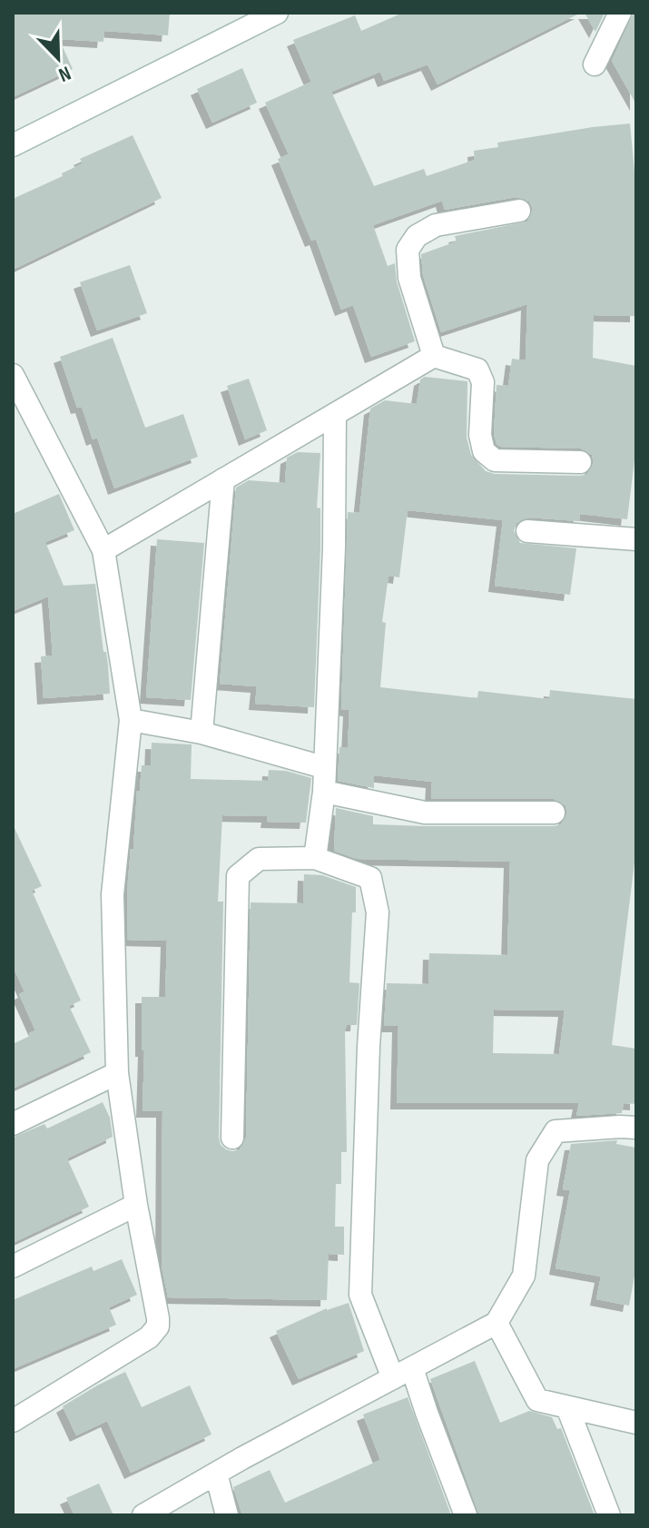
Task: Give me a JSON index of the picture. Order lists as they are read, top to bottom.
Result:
{
  "north": "bottom right"
}
